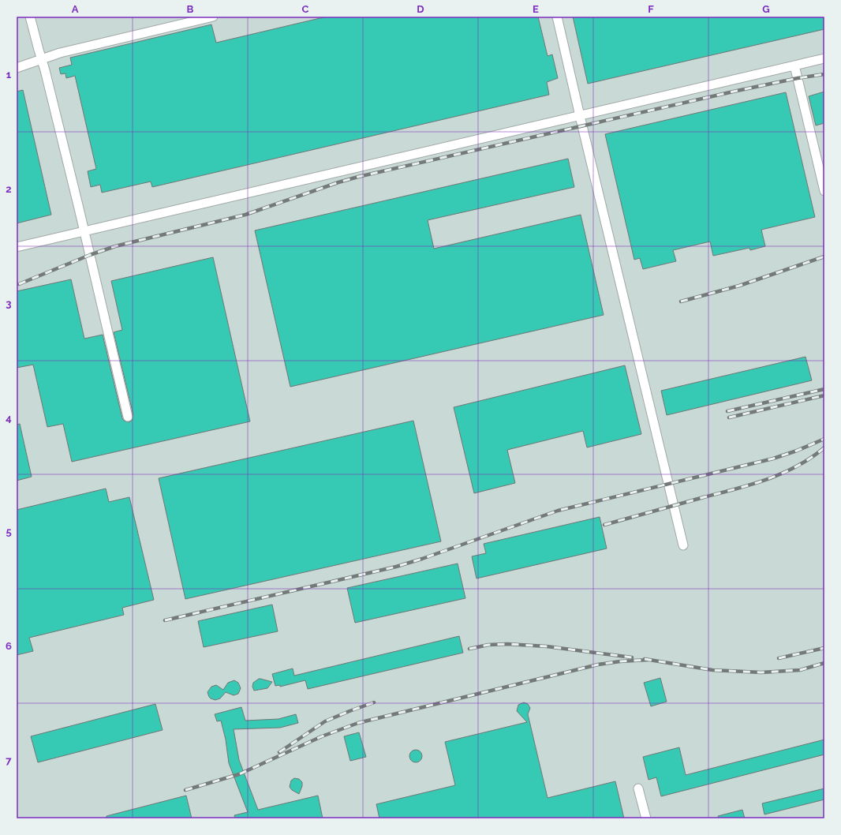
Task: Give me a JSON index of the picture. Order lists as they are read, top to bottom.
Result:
{
  "grid": {
    "columns": [
      "A",
      "B",
      "C",
      "D",
      "E",
      "F",
      "G"
    ],
    "rows": [
      "1",
      "2",
      "3",
      "4",
      "5",
      "6",
      "7"
    ]
  }
}
